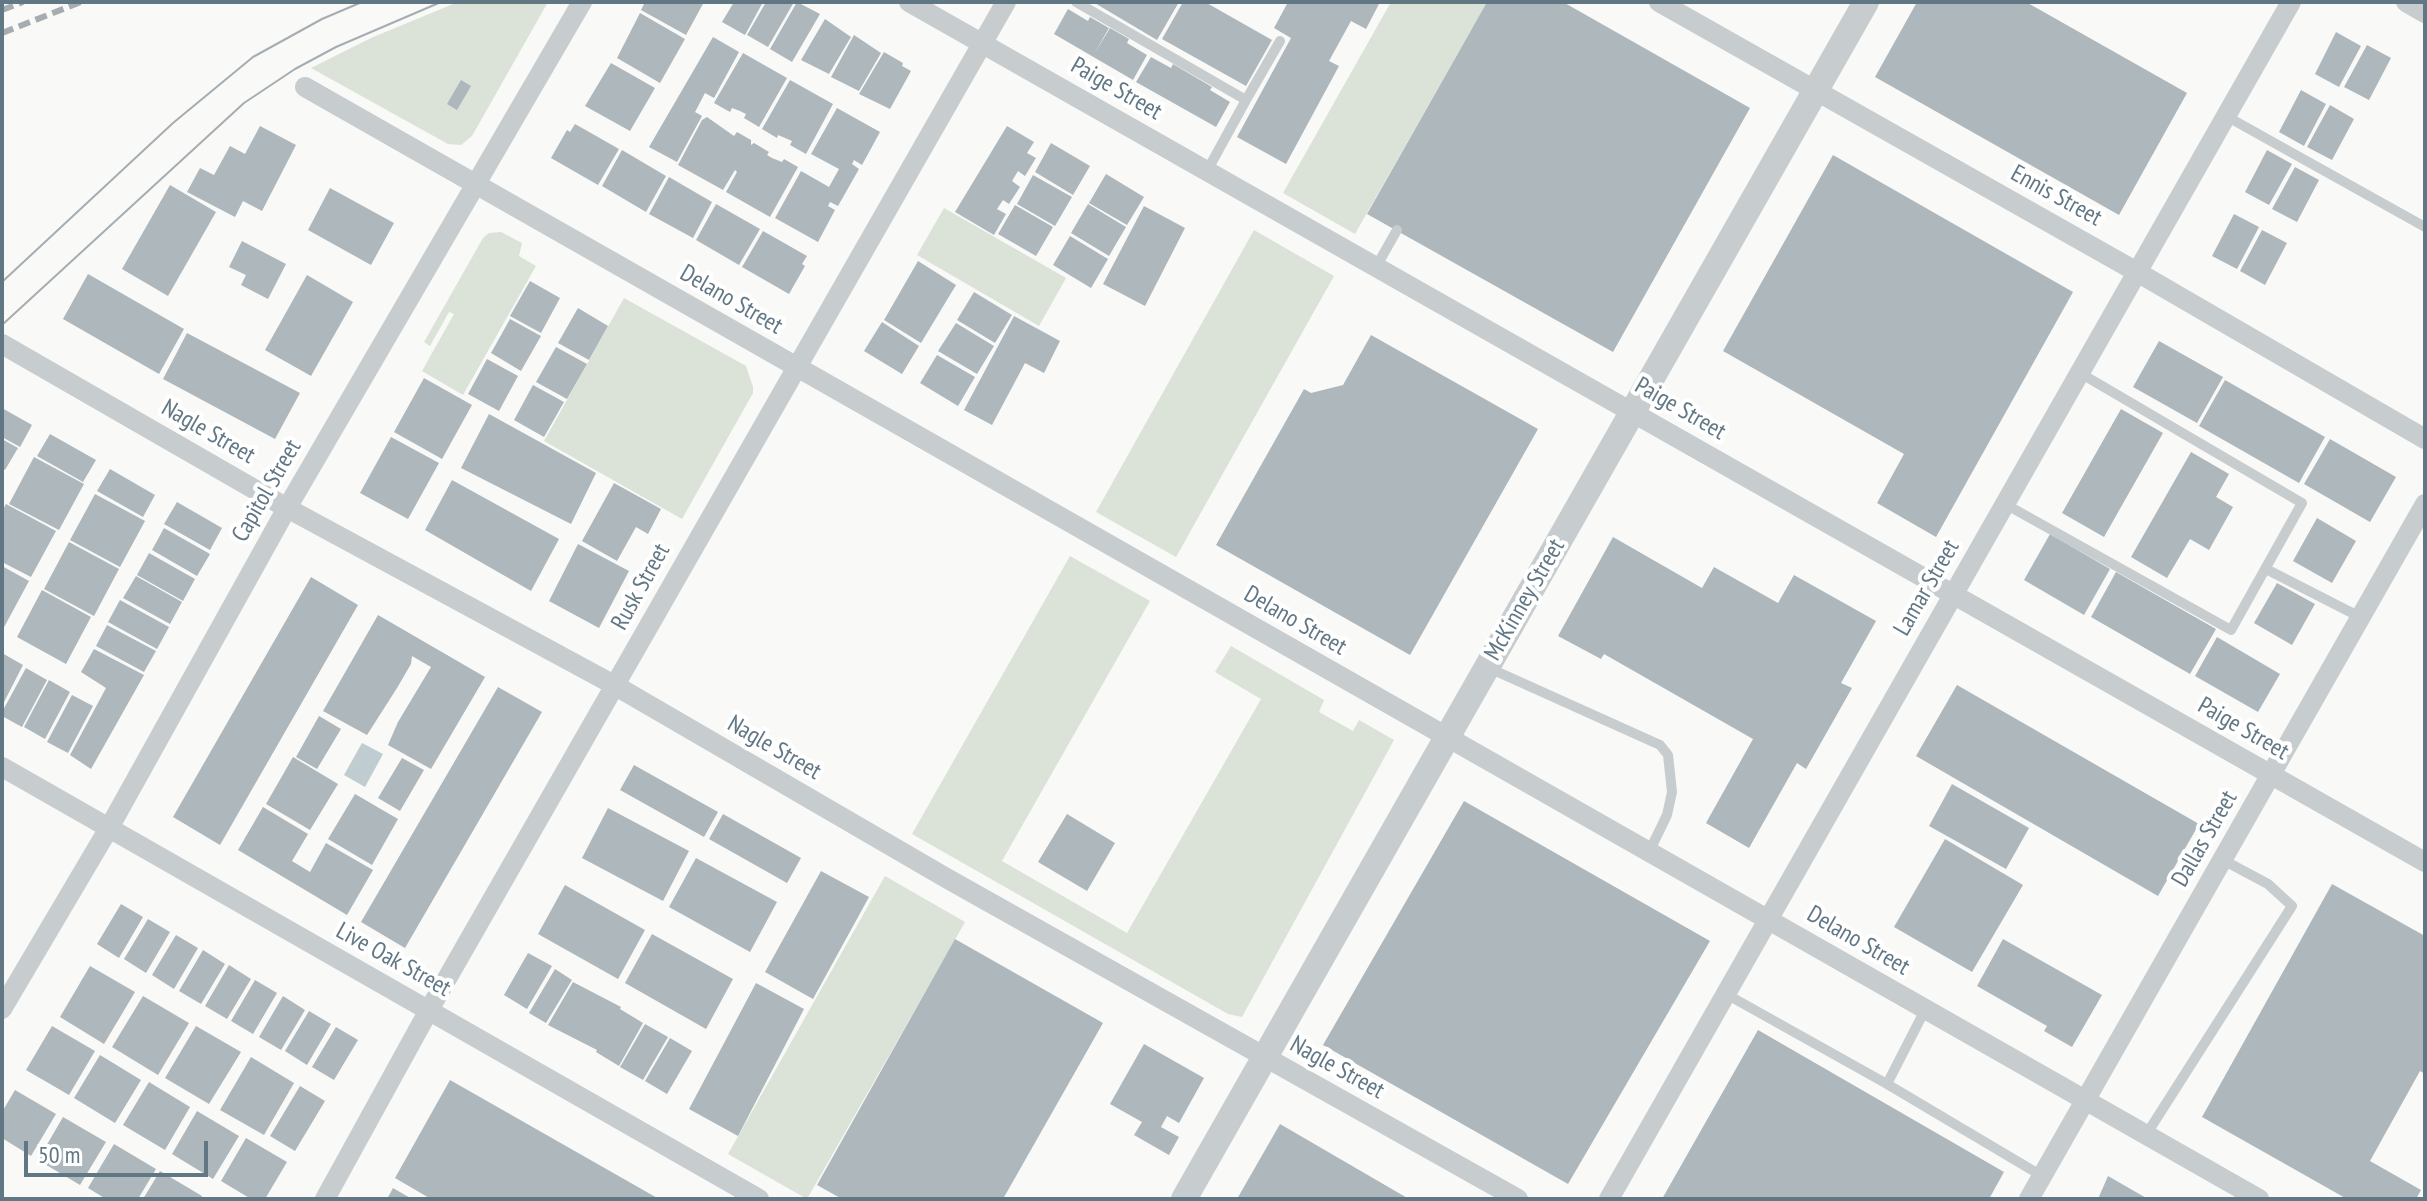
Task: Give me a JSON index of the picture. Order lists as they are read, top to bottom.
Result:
{
  "streets": {
    "street": [
      "Paige Street",
      "Ennis Street",
      "Delano Street",
      "Nagle Street",
      "Capitol Street",
      "Rusk Street",
      "Lamar Street",
      "McKinney Street",
      "Dallas Street",
      "Live Oak Street"
    ]
  },
  "crossings": [
    ["Paige Street", "Rusk Street"],
    ["Paige Street", "Lamar Street"],
    ["Paige Street", "McKinney Street"],
    ["Paige Street", "Dallas Street"],
    ["Ennis Street", "Lamar Street"],
    ["Ennis Street", "McKinney Street"],
    ["Delano Street", "Capitol Street"],
    ["Delano Street", "Rusk Street"],
    ["Delano Street", "Lamar Street"],
    ["Delano Street", "McKinney Street"],
    ["Delano Street", "Dallas Street"],
    ["Nagle Street", "Capitol Street"],
    ["Nagle Street", "Rusk Street"],
    ["Nagle Street", "McKinney Street"],
    ["Capitol Street", "Live Oak Street"],
    ["Rusk Street", "Live Oak Street"]
  ],
  "scale_bar": "50 m"
}
